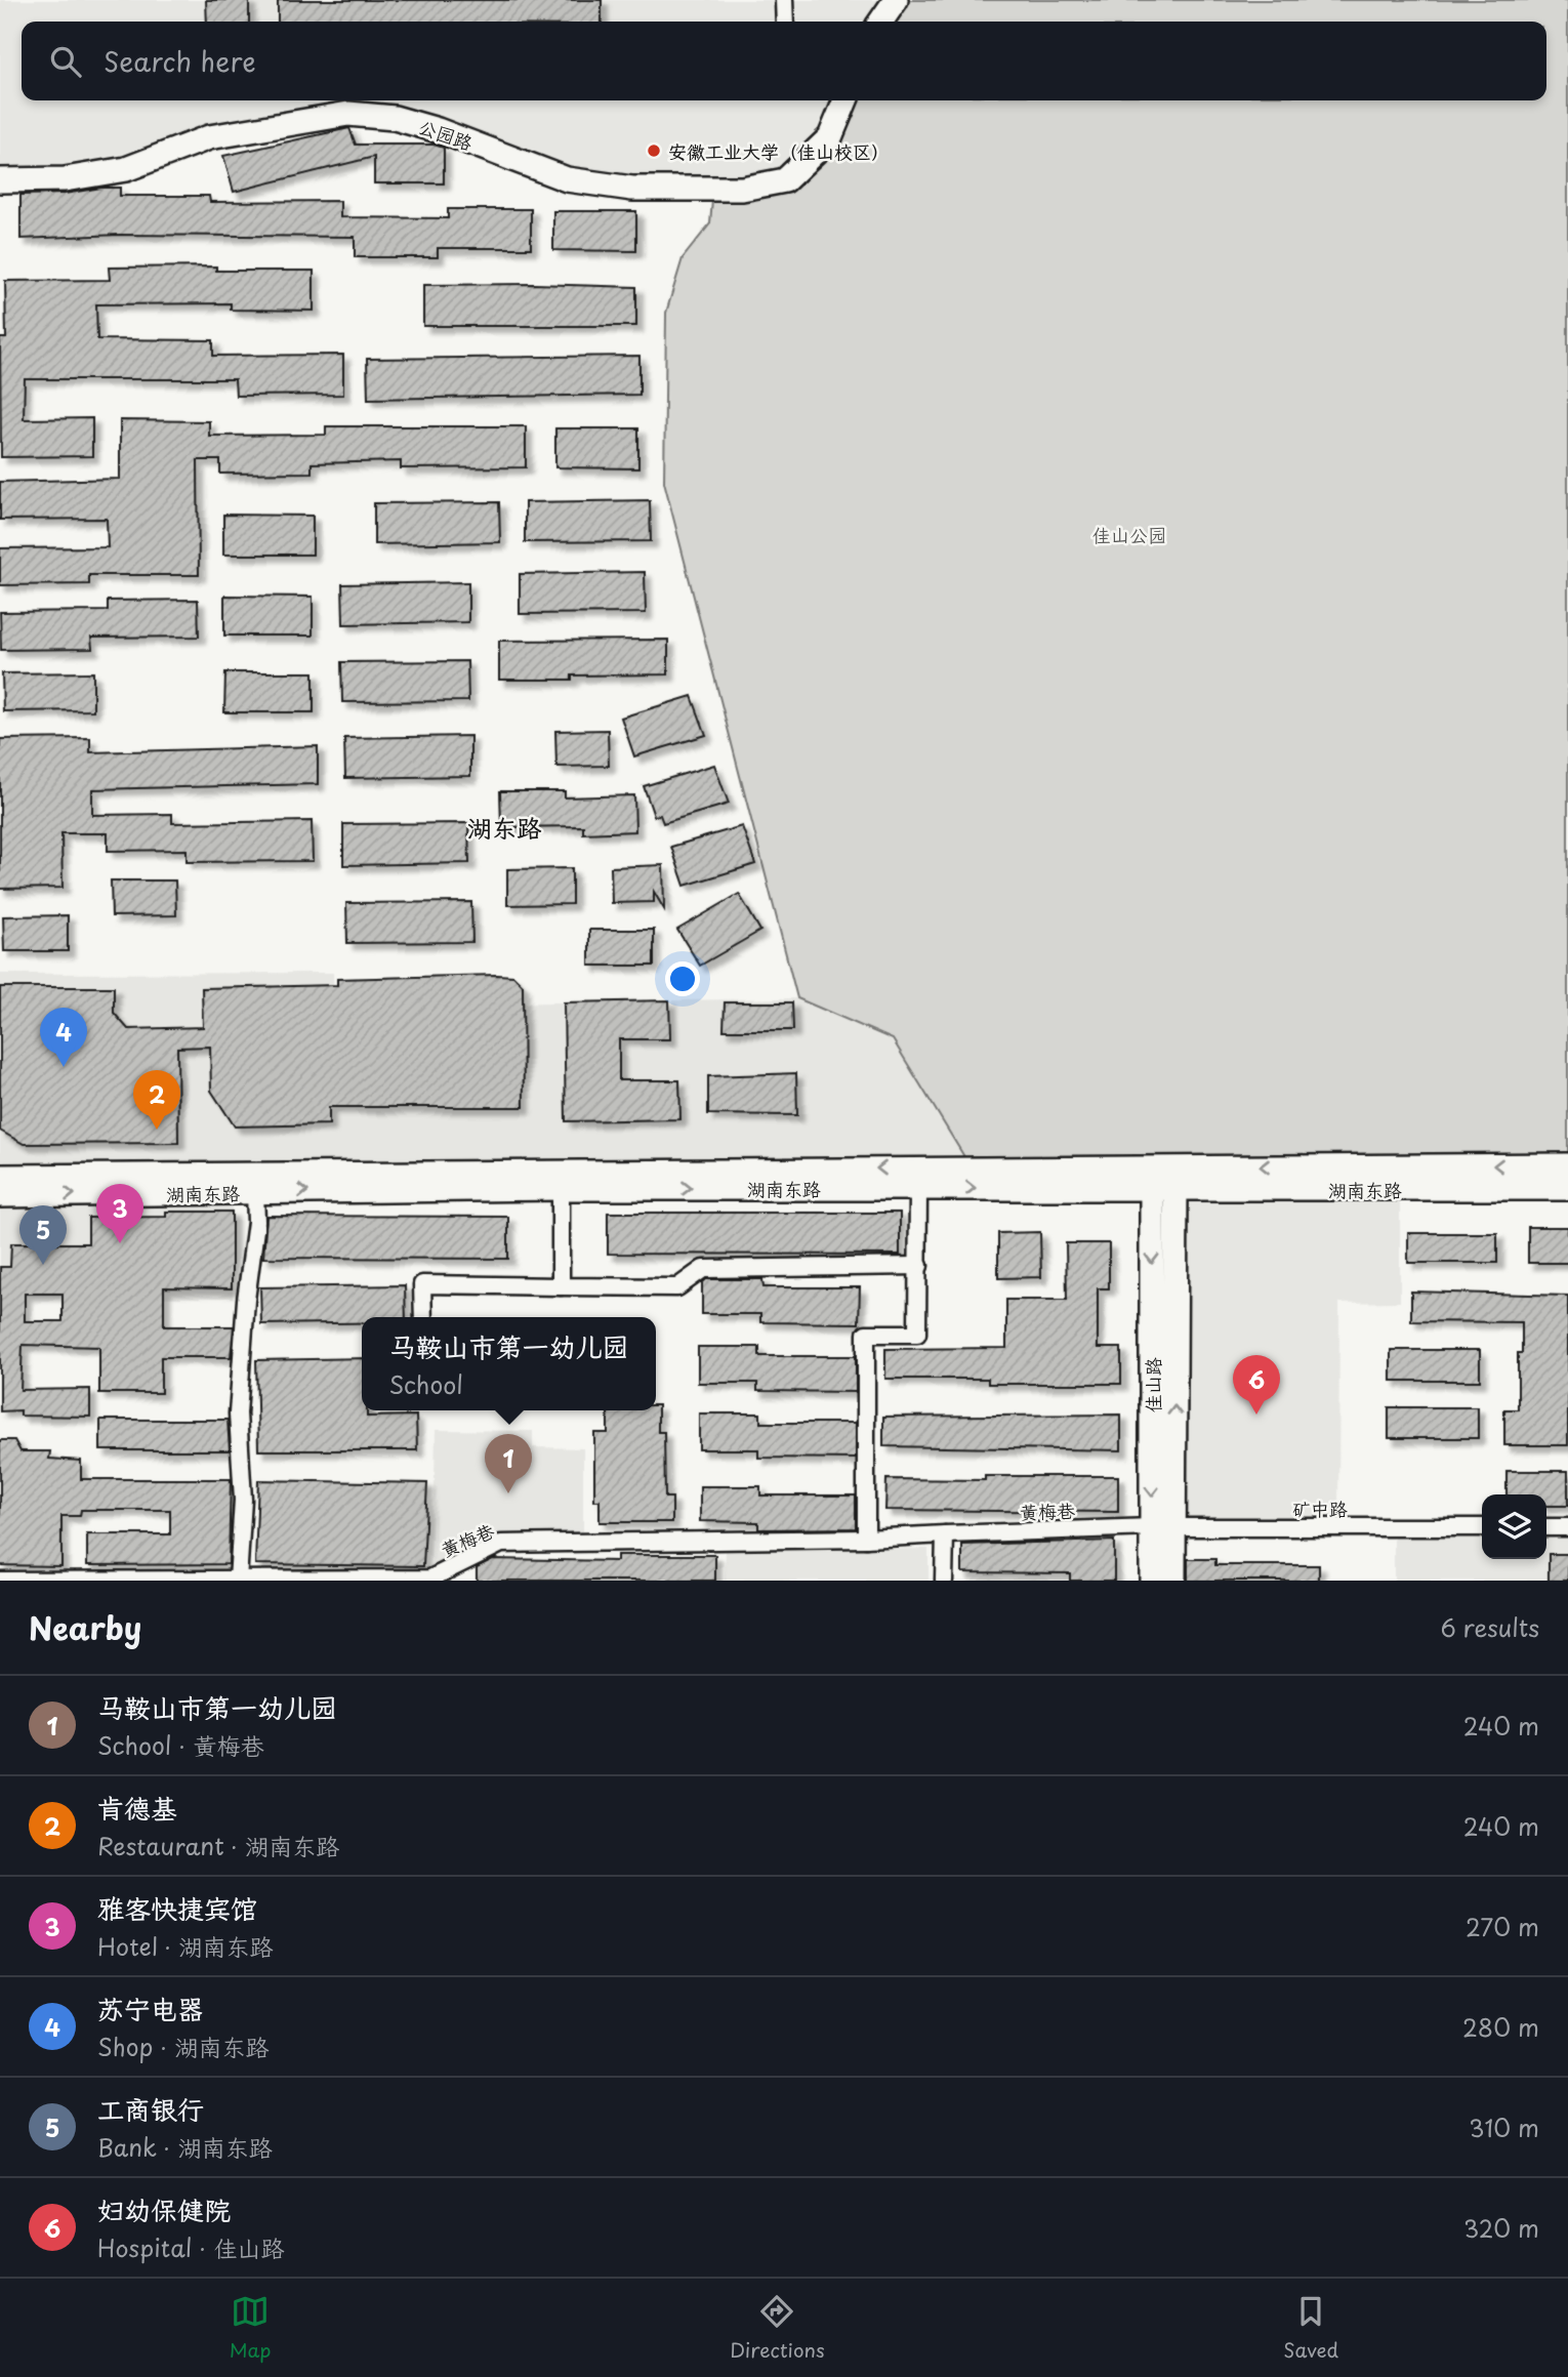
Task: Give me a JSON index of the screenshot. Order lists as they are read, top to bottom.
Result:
{
  "streets": {
    "main road": ["公园路", "湖南东路", "佳山路"],
    "street": ["矿中路", "黄梅巷"]
  },
  "crossings": [
    ["湖南东路", "佳山路"],
    ["佳山路", "矿中路"],
    ["佳山路", "黄梅巷"],
    ["矿中路", "黄梅巷"]
  ],
  "districts": ["湖东路"],
  "parks": ["佳山公园"],
  "places": ["安徽工业大学（佳山校区）"],
  "page": {
    "search": "Search here",
    "pins": [
      "4",
      "2",
      "3",
      "5",
      "6",
      "1"
    ],
    "popup": ["马鞍山市第一幼儿园", "School"],
    "heading": ["Nearby", "6 results"],
    "list": [
      {
        "mark": "1",
        "name": "马鞍山市第一幼儿园",
        "note": "School · 黄梅巷",
        "value": "240 m"
      },
      {
        "mark": "2",
        "name": "肯德基",
        "note": "Restaurant · 湖南东路",
        "value": "240 m"
      },
      {
        "mark": "3",
        "name": "雅客快捷宾馆",
        "note": "Hotel · 湖南东路",
        "value": "270 m"
      },
      {
        "mark": "4",
        "name": "苏宁电器",
        "note": "Shop · 湖南东路",
        "value": "280 m"
      },
      {
        "mark": "5",
        "name": "工商银行",
        "note": "Bank · 湖南东路",
        "value": "310 m"
      },
      {
        "mark": "6",
        "name": "妇幼保健院",
        "note": "Hospital · 佳山路",
        "value": "320 m"
      }
    ],
    "nav": ["Map", "Directions", "Saved"]
  }
}
